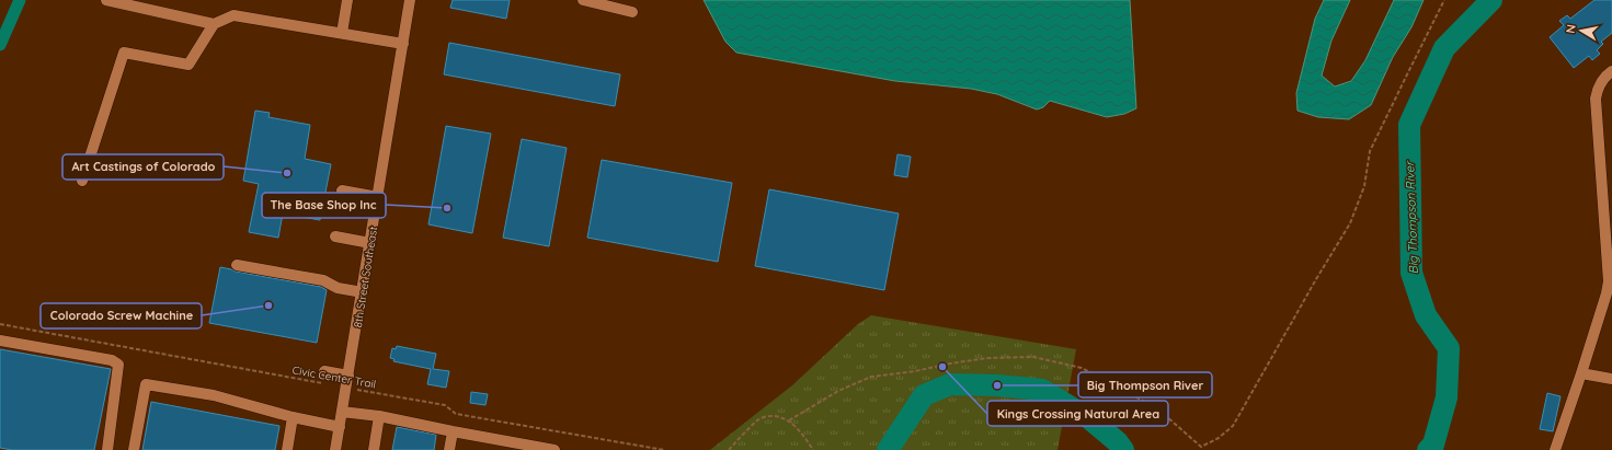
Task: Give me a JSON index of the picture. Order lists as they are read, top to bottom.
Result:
{
  "streets": {
    "street": ["8th Street Southeast"],
    "path": ["Civic Center Trail"]
  },
  "crossings": [
    ["8th Street Southeast", "Civic Center Trail"]
  ],
  "water": ["Big Thompson River"],
  "places": [
    "Art Castings of Colorado",
    "The Base Shop Inc",
    "Colorado Screw Machine",
    "Kings Crossing Natural Area",
    "Big Thompson River"
  ],
  "north": "left"
}
